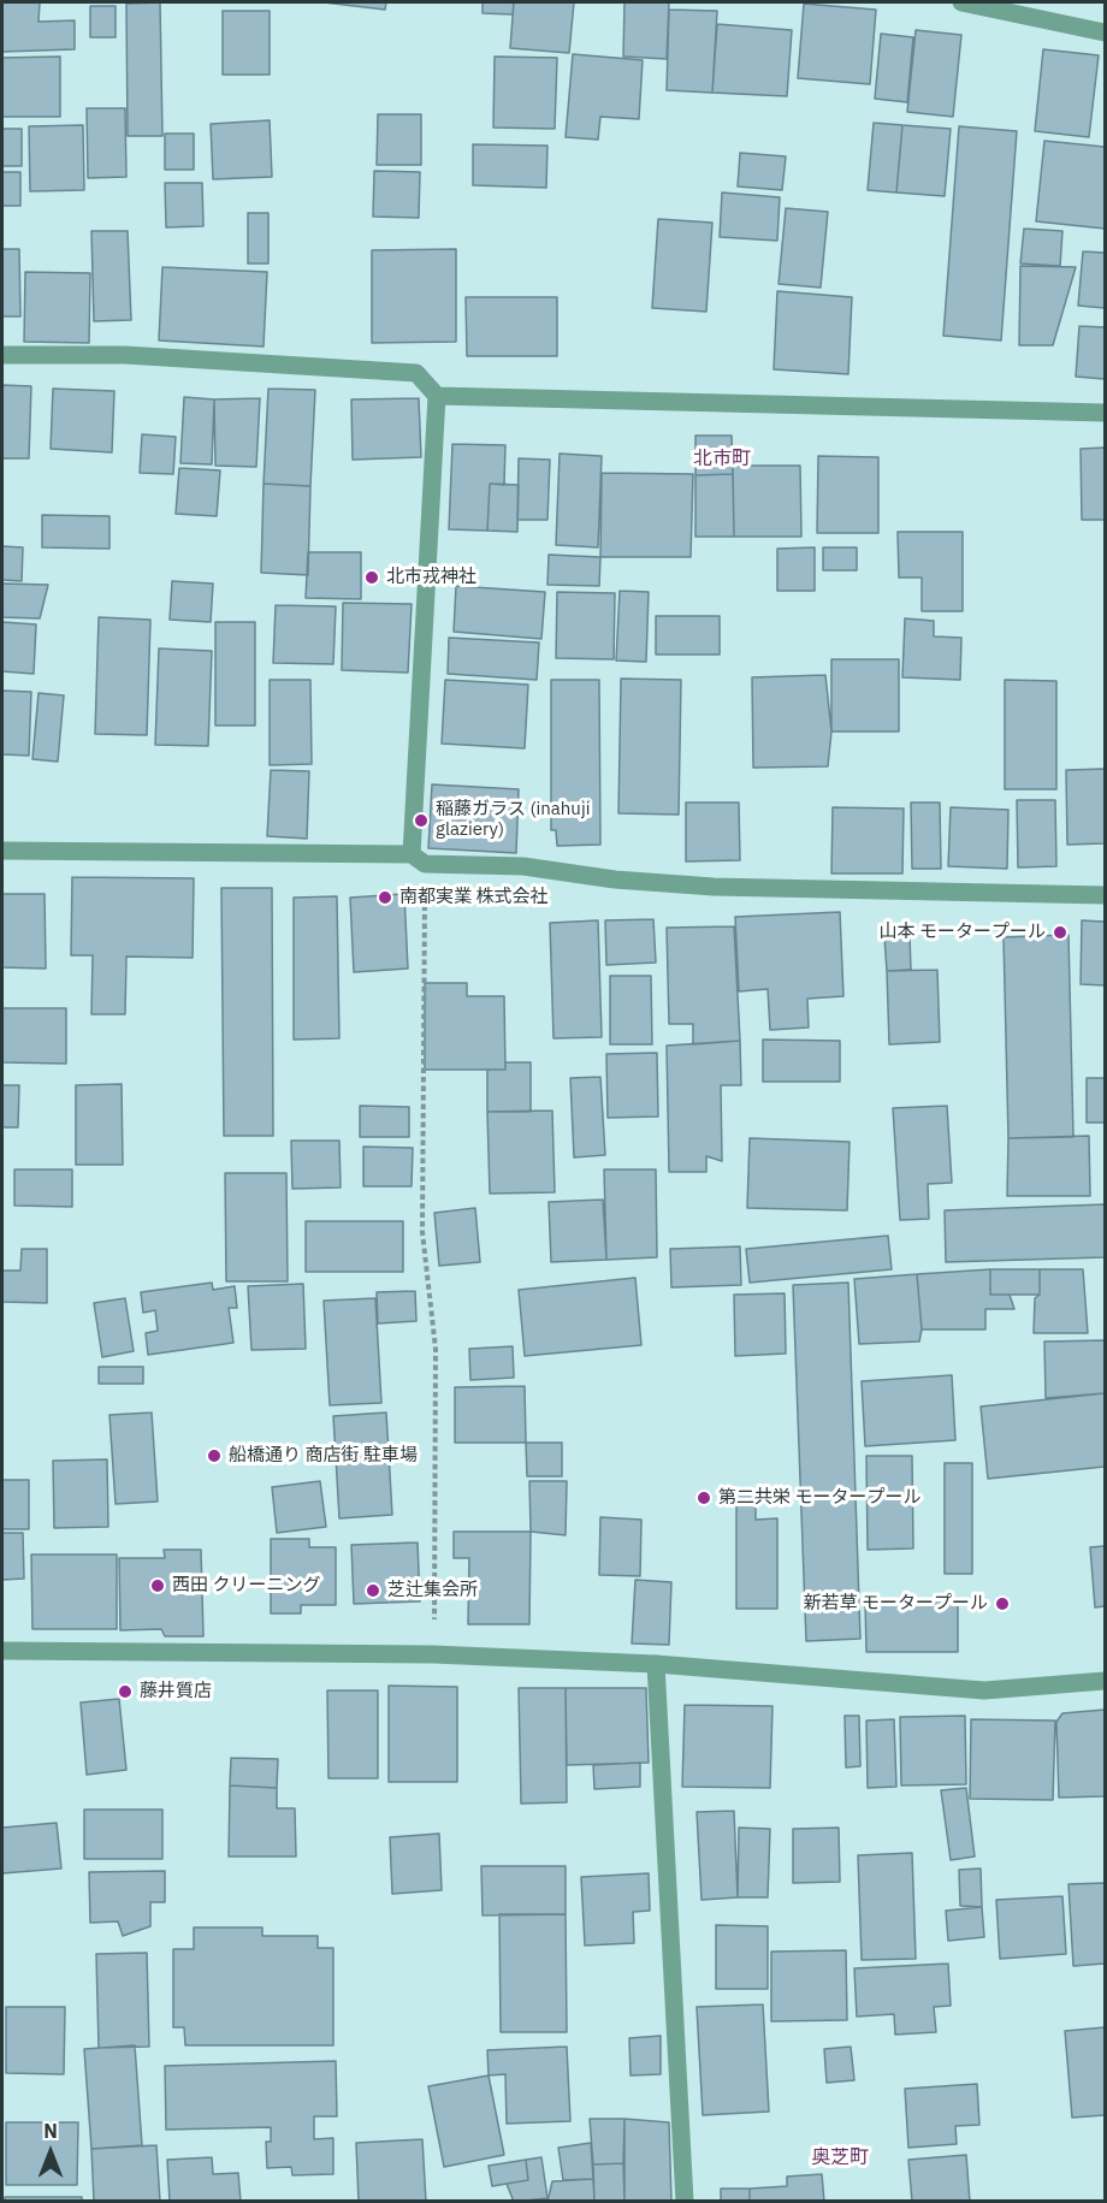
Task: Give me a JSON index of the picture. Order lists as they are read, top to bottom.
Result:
{
  "districts": ["北市町", "奥芝町"],
  "places": [
    "北市戎神社",
    "稲藤ガラス (inahuji glaziery)",
    "南都実業 株式会社",
    "山本 モータープール",
    "船橋通り 商店街 駐車場",
    "第二共栄 モータープール",
    "西田 クリーニング",
    "芝辻集会所",
    "新若草 モータープール",
    "藤井質店"
  ],
  "north": "top"
}
